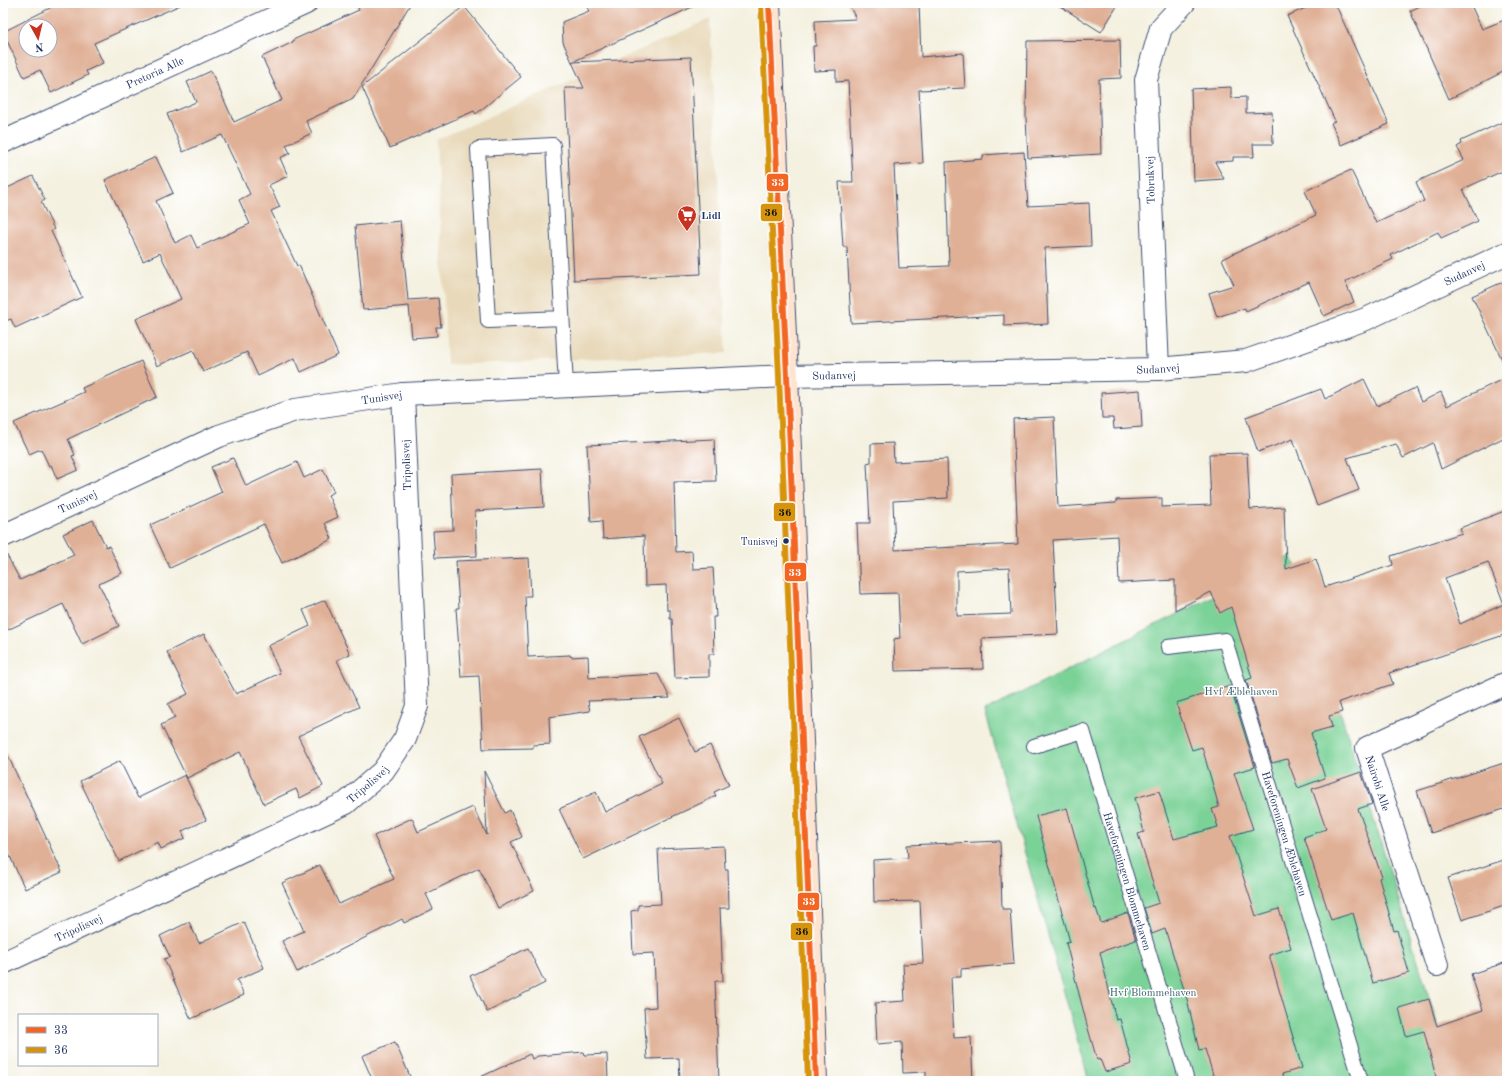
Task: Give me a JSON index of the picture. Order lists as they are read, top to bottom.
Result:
{
  "streets": {
    "street": [
      "Pretoria Alle",
      "Tobrukvej",
      "Sudanvej",
      "Tunisvej",
      "Tripolisvej",
      "Nairobi Alle"
    ],
    "lane": ["Haveforeningen Æblehaven", "Haveforeningen Blommehaven"]
  },
  "crossings": [
    ["Tobrukvej", "Sudanvej"],
    ["Sudanvej", "Tunisvej"],
    ["Tunisvej", "Tripolisvej"]
  ],
  "parks": ["Hvf Æblehaven", "Hvf Blommehaven"],
  "places": {
    "supermarket": ["Lidl"],
    "other": ["Tunisvej"]
  },
  "lines": ["transit line 33", "transit line 36"],
  "legend": ["33", "36"],
  "north": "bottom"
}
